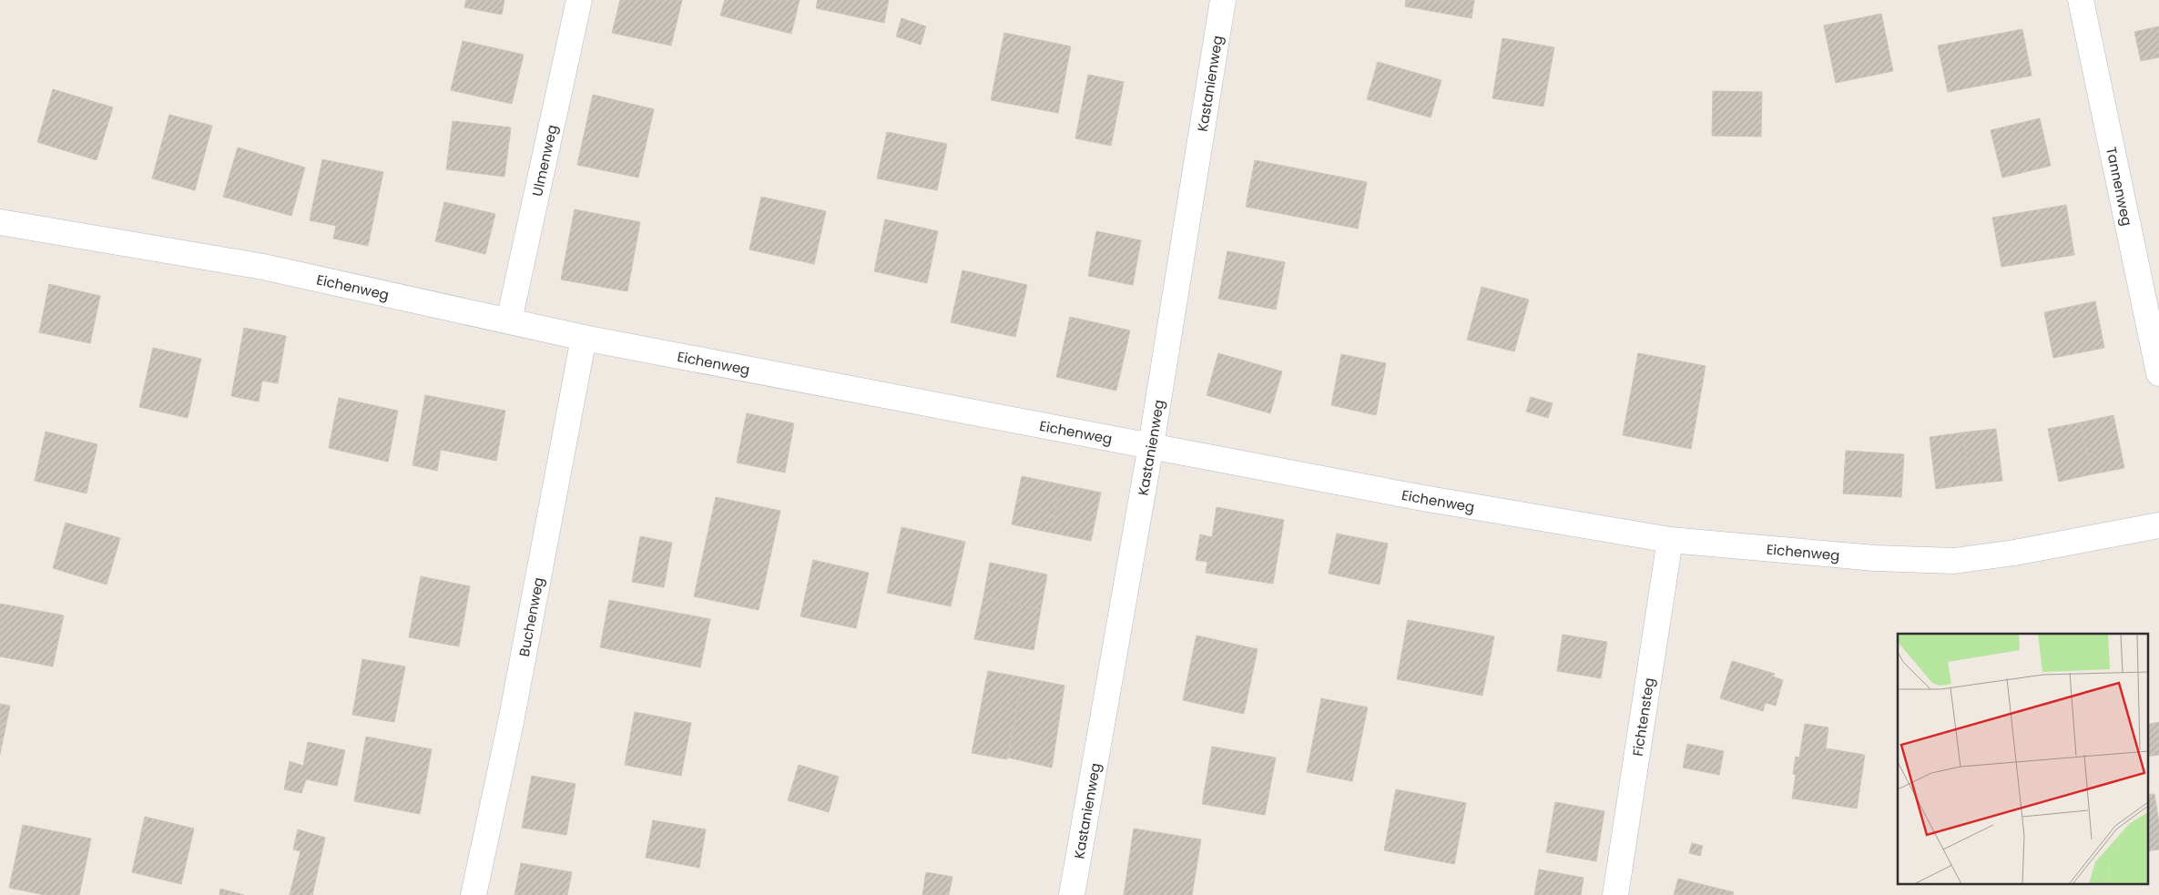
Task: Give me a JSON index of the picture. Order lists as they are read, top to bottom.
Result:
{
  "streets": {
    "street": [
      "Kastanienweg",
      "Ulmenweg",
      "Tannenweg",
      "Eichenweg",
      "Buchenweg",
      "Fichtensteg"
    ]
  },
  "crossings": [
    ["Kastanienweg", "Eichenweg"],
    ["Ulmenweg", "Eichenweg"],
    ["Eichenweg", "Buchenweg"],
    ["Eichenweg", "Fichtensteg"]
  ]
}
